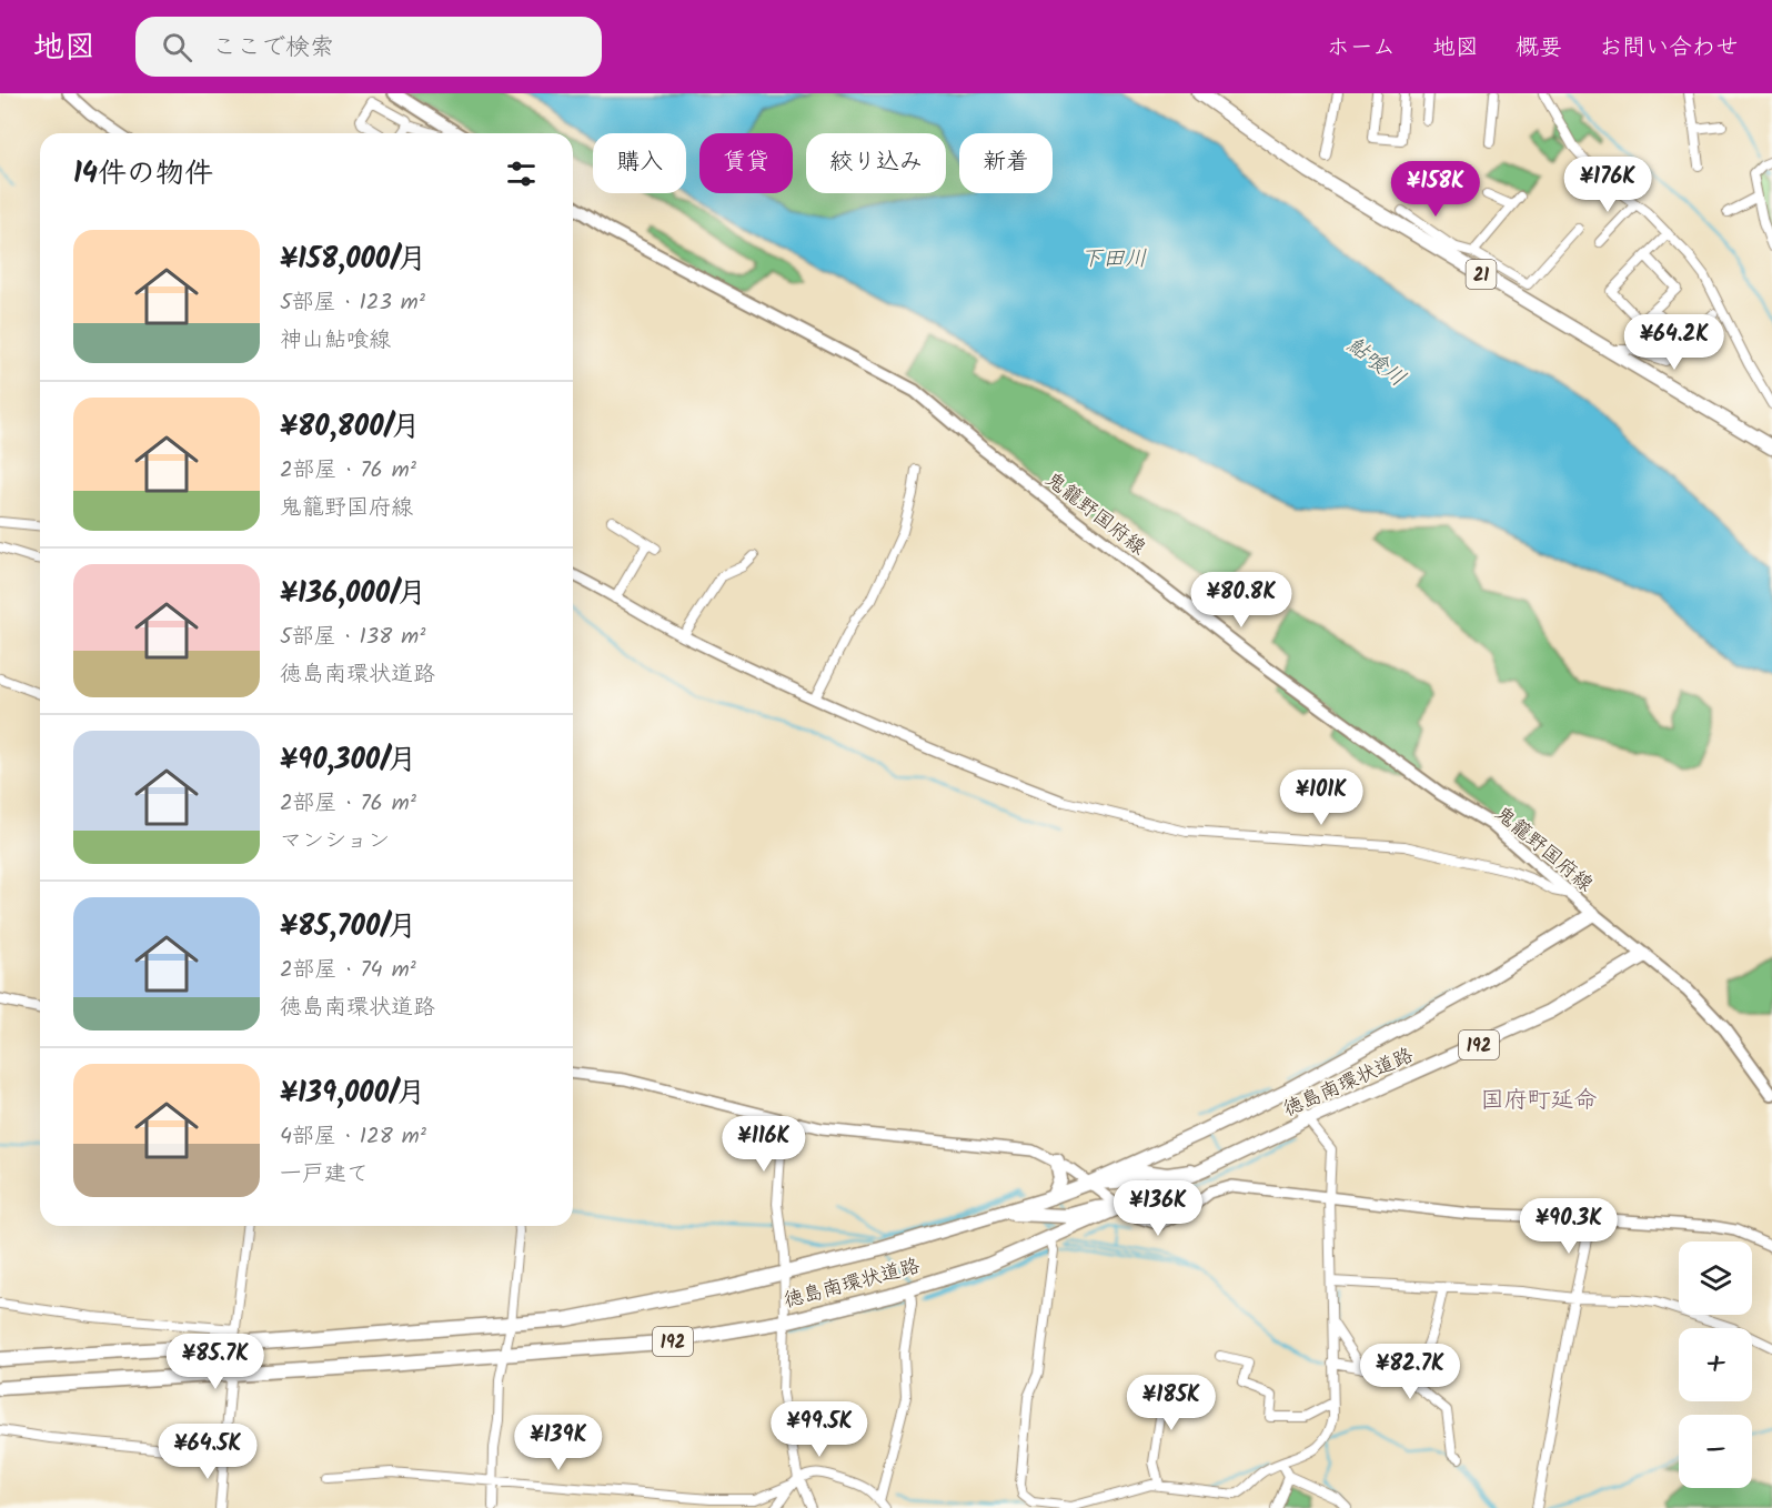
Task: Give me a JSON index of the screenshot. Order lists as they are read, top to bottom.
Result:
{
  "streets": {
    "main road": [
      "21",
      "鬼籠野国府線",
      "192",
      "徳島南環状道路"
    ]
  },
  "crossings": [
    ["鬼籠野国府線", "徳島南環状道路"]
  ],
  "districts": ["国府町延命"],
  "water": ["下田川", "鮎喰川"],
  "page": {
    "header": "地図",
    "search": "ここで検索",
    "nav": [
      "ホーム",
      "地図",
      "概要",
      "お問い合わせ"
    ],
    "chip": [
      "購入",
      "賃貸",
      "絞り込み",
      "新着"
    ],
    "heading": "14件の物件",
    "price": [
      "¥176K",
      "¥158K",
      "¥64.2K",
      "¥80.8K",
      "¥101K",
      "¥116K",
      "¥136K",
      "¥90.3K",
      "¥85.7K",
      "¥82.7K",
      "¥185K",
      "¥99.5K",
      "¥139K",
      "¥64.5K"
    ],
    "list": [
      {
        "name": "¥158,000/月",
        "note": "5部屋 · 123 m² · 神山鮎喰線"
      },
      {
        "name": "¥80,800/月",
        "note": "2部屋 · 76 m² · 鬼籠野国府線"
      },
      {
        "name": "¥136,000/月",
        "note": "5部屋 · 138 m² · 徳島南環状道路"
      },
      {
        "name": "¥90,300/月",
        "note": "2部屋 · 76 m² · マンション"
      },
      {
        "name": "¥85,700/月",
        "note": "2部屋 · 74 m² · 徳島南環状道路"
      },
      {
        "name": "¥139,000/月",
        "note": "4部屋 · 128 m² · 一戸建て"
      }
    ],
    "map_buttons": ["+", "−"]
  }
}
